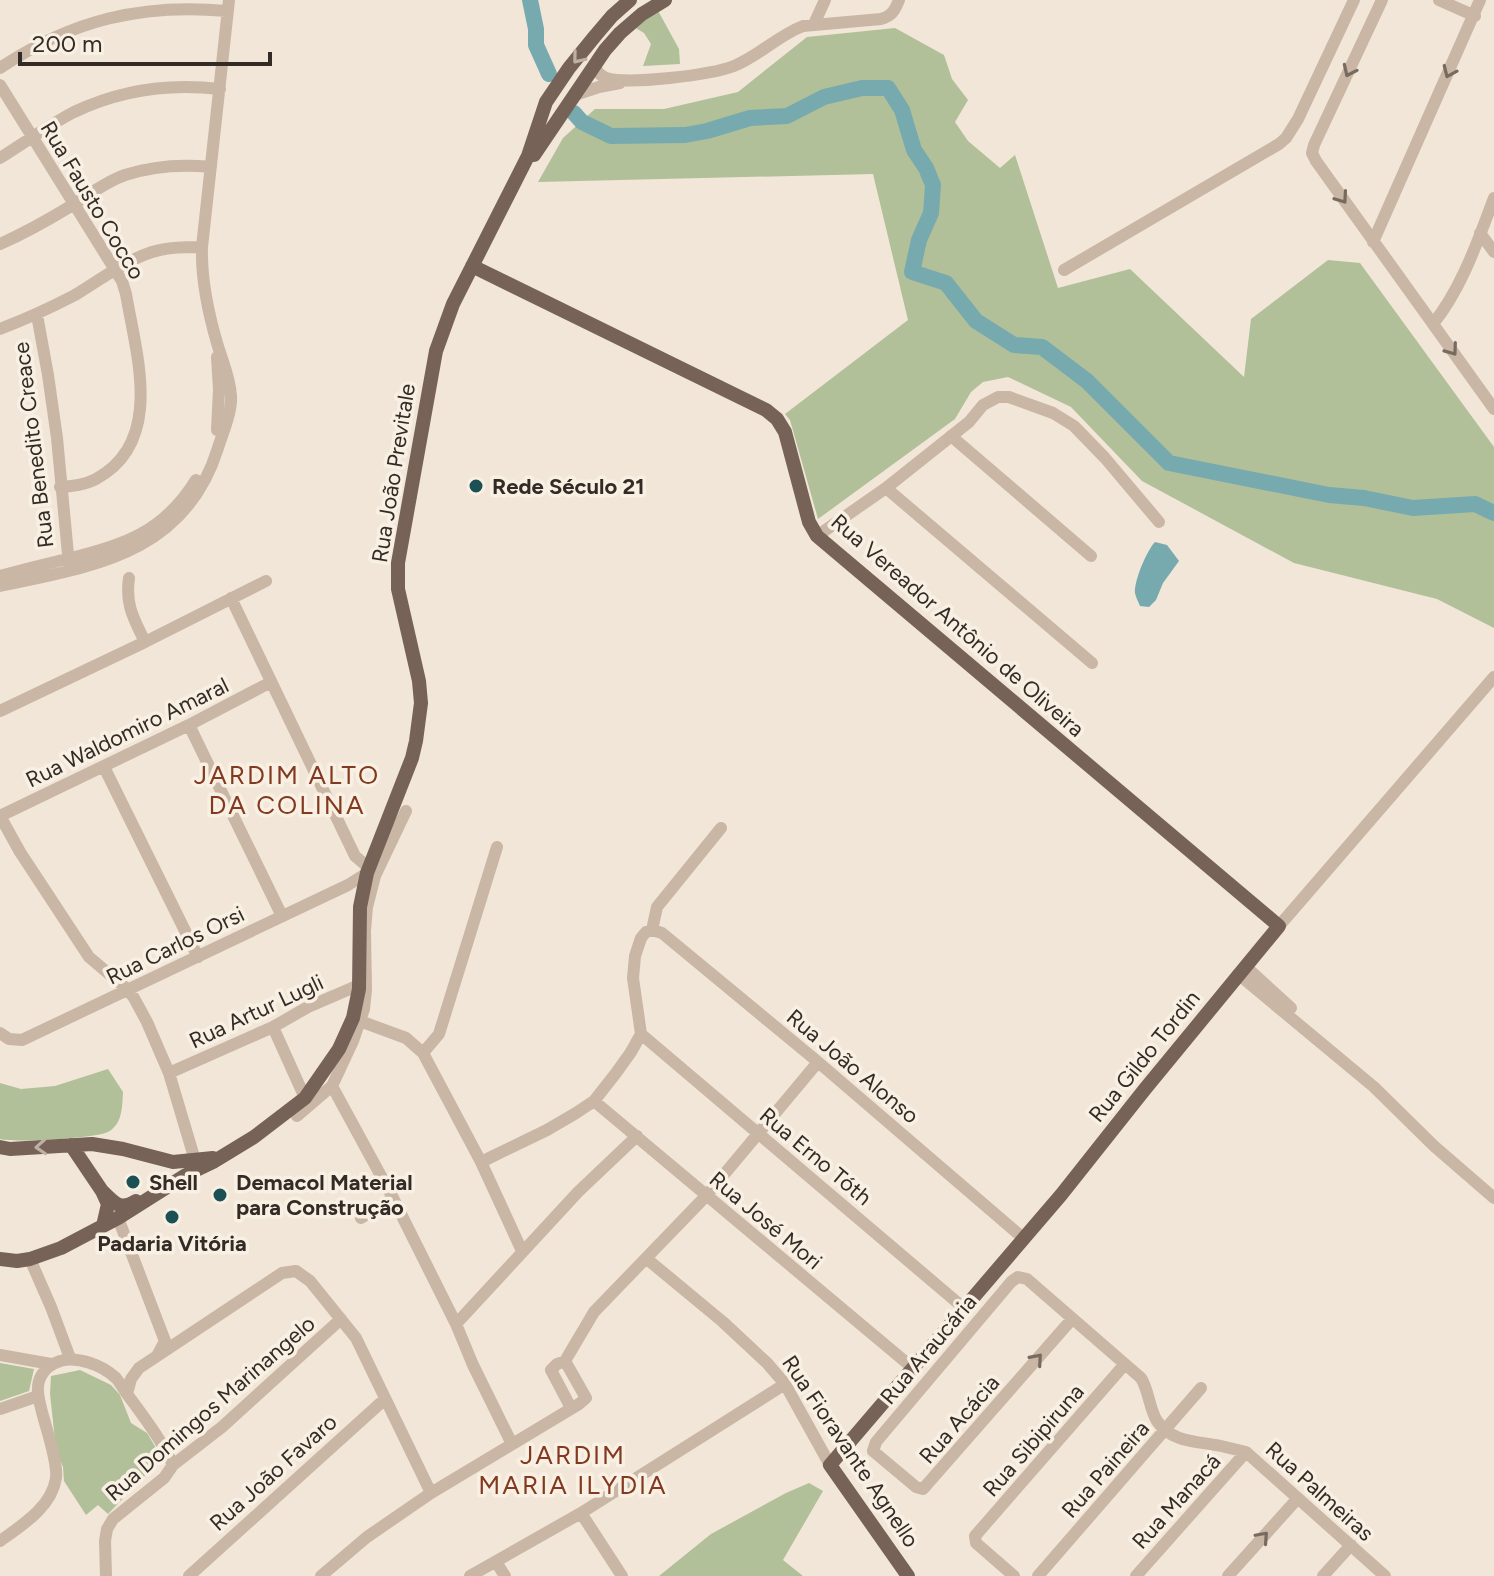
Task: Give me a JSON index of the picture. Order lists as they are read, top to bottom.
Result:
{
  "streets": {
    "main road": [
      "Rua João Previtale",
      "Rua Vereador Antônio de Oliveira",
      "Rua Gildo Tordin",
      "Rua Fioravante Agnello"
    ],
    "street": [
      "Rua Fausto Cocco",
      "Rua Benedito Creace",
      "Rua Waldomiro Amaral",
      "Rua Carlos Orsi",
      "Rua Artur Lugli",
      "Rua João Alonso",
      "Rua Erno Tóth",
      "Rua José Mori",
      "Rua Araucária",
      "Rua Domingos Marinangelo",
      "Rua Acácia",
      "Rua Sibipiruna",
      "Rua Paineira",
      "Rua João Favaro",
      "Rua Palmeiras",
      "Rua Manacá"
    ]
  },
  "crossings": [
    ["Rua Fausto Cocco", "Rua Benedito Creace"],
    ["Rua João Previtale", "Rua Vereador Antônio de Oliveira"],
    ["Rua João Previtale", "Rua Carlos Orsi"],
    ["Rua João Previtale", "Rua Artur Lugli"],
    ["Rua Vereador Antônio de Oliveira", "Rua Gildo Tordin"],
    ["Rua Gildo Tordin", "Rua João Alonso"],
    ["Rua Gildo Tordin", "Rua Erno Tóth"],
    ["Rua Gildo Tordin", "Rua José Mori"],
    ["Rua Gildo Tordin", "Rua Fioravante Agnello"],
    ["Rua Araucária", "Rua Acácia"],
    ["Rua Paineira", "Rua Palmeiras"],
    ["Rua Palmeiras", "Rua Manacá"]
  ],
  "districts": ["JARDIM ALTO DA COLINA", "JARDIM MARIA ILYDIA"],
  "places": [
    "Rede Século 21",
    "Shell",
    "Demacol Material para Construção",
    "Padaria Vitória"
  ],
  "scale_bar": "200 m"
}
